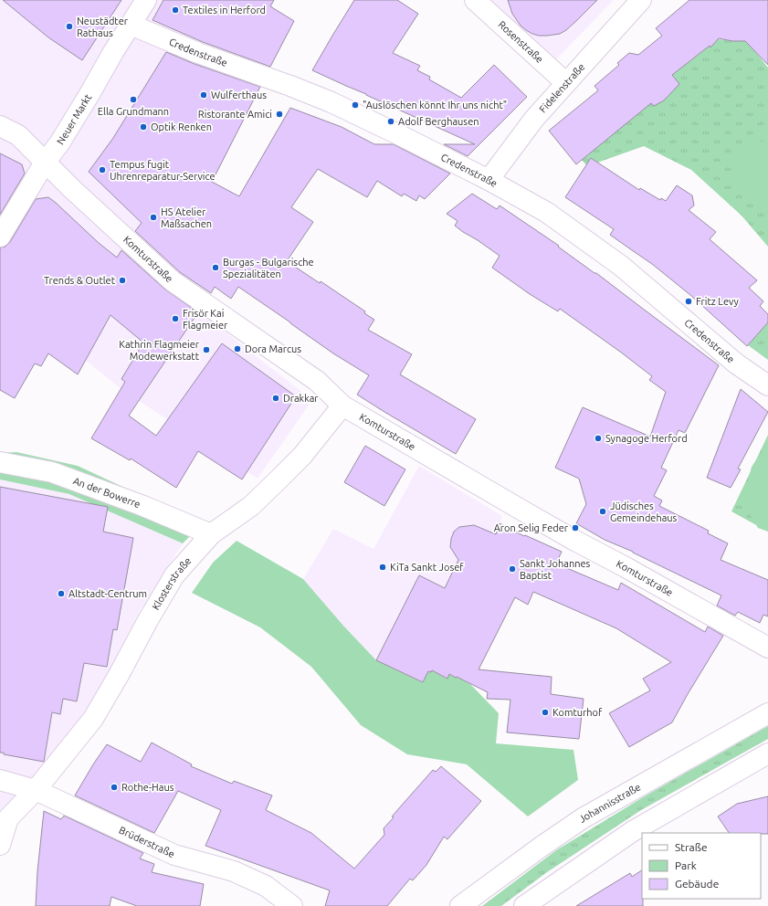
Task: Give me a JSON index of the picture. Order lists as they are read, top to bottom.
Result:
{
  "streets": {
    "street": [
      "Rosenstraße",
      "Credenstraße",
      "Fidelenstraße",
      "Neuer Markt",
      "Komturstraße",
      "An der Bowerre",
      "Klosterstraße",
      "Johannisstraße",
      "Brüderstraße"
    ]
  },
  "crossings": [
    ["Rosenstraße", "Fidelenstraße"],
    ["Credenstraße", "Fidelenstraße"],
    ["Credenstraße", "Neuer Markt"],
    ["Neuer Markt", "Komturstraße"],
    ["Komturstraße", "Klosterstraße"],
    ["An der Bowerre", "Klosterstraße"],
    ["Klosterstraße", "Brüderstraße"]
  ],
  "places": [
    "Textiles in Herford",
    "Neustädter Rathaus",
    "Wulferthaus",
    "Ella Grundmann",
    "\"Auslöschen könnt Ihr uns nicht\"",
    "Ristorante Amici",
    "Adolf Berghausen",
    "Optik Renken",
    "Tempus fugit Uhrenreparatur-Service",
    "HS Atelier Maßsachen",
    "Burgas - Bulgarische Spezialitäten",
    "Trends & Outlet",
    "Fritz Levy",
    "Frisör Kai Flagmeier",
    "Dora Marcus",
    "Kathrin Flagmeier Modewerkstatt",
    "Drakkar",
    "Synagoge Herford",
    "Jüdisches Gemeindehaus",
    "Aron Selig Feder",
    "KiTa Sankt Josef",
    "Sankt Johannes Baptist",
    "Altstadt-Centrum",
    "Komturhof",
    "Rothe-Haus"
  ],
  "legend": ["Straße", "Park", "Gebäude"]
}
